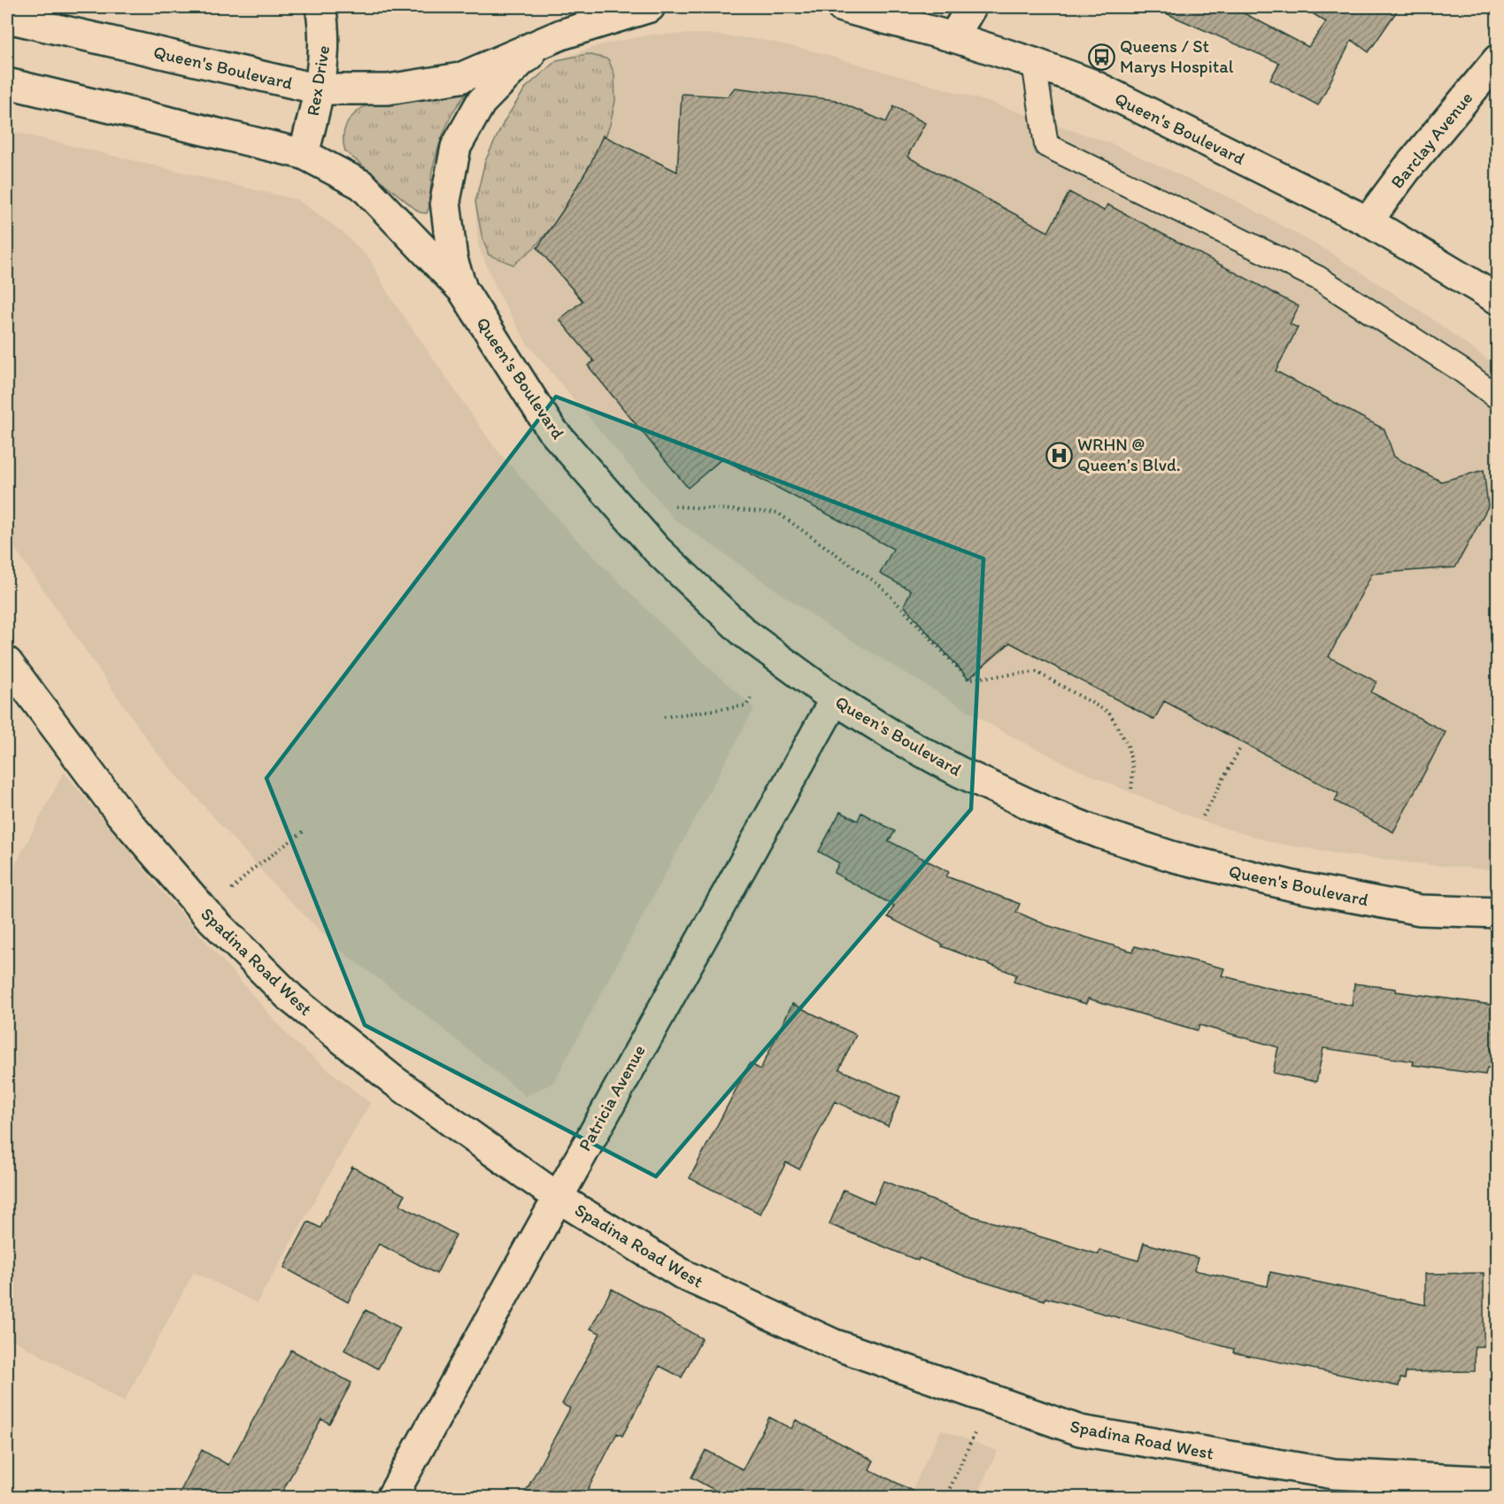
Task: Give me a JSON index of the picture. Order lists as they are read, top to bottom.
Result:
{
  "streets": {
    "street": [
      "Queen's Boulevard",
      "Rex Drive",
      "Barclay Avenue",
      "Spadina Road West",
      "Patricia Avenue"
    ]
  },
  "crossings": [
    ["Queen's Boulevard", "Rex Drive"],
    ["Queen's Boulevard", "Barclay Avenue"],
    ["Queen's Boulevard", "Patricia Avenue"],
    ["Spadina Road West", "Patricia Avenue"]
  ],
  "places": {
    "bus stop": ["Queens / St Marys Hospital"],
    "hospital": ["WRHN @ Queen’s Blvd."]
  }
}
